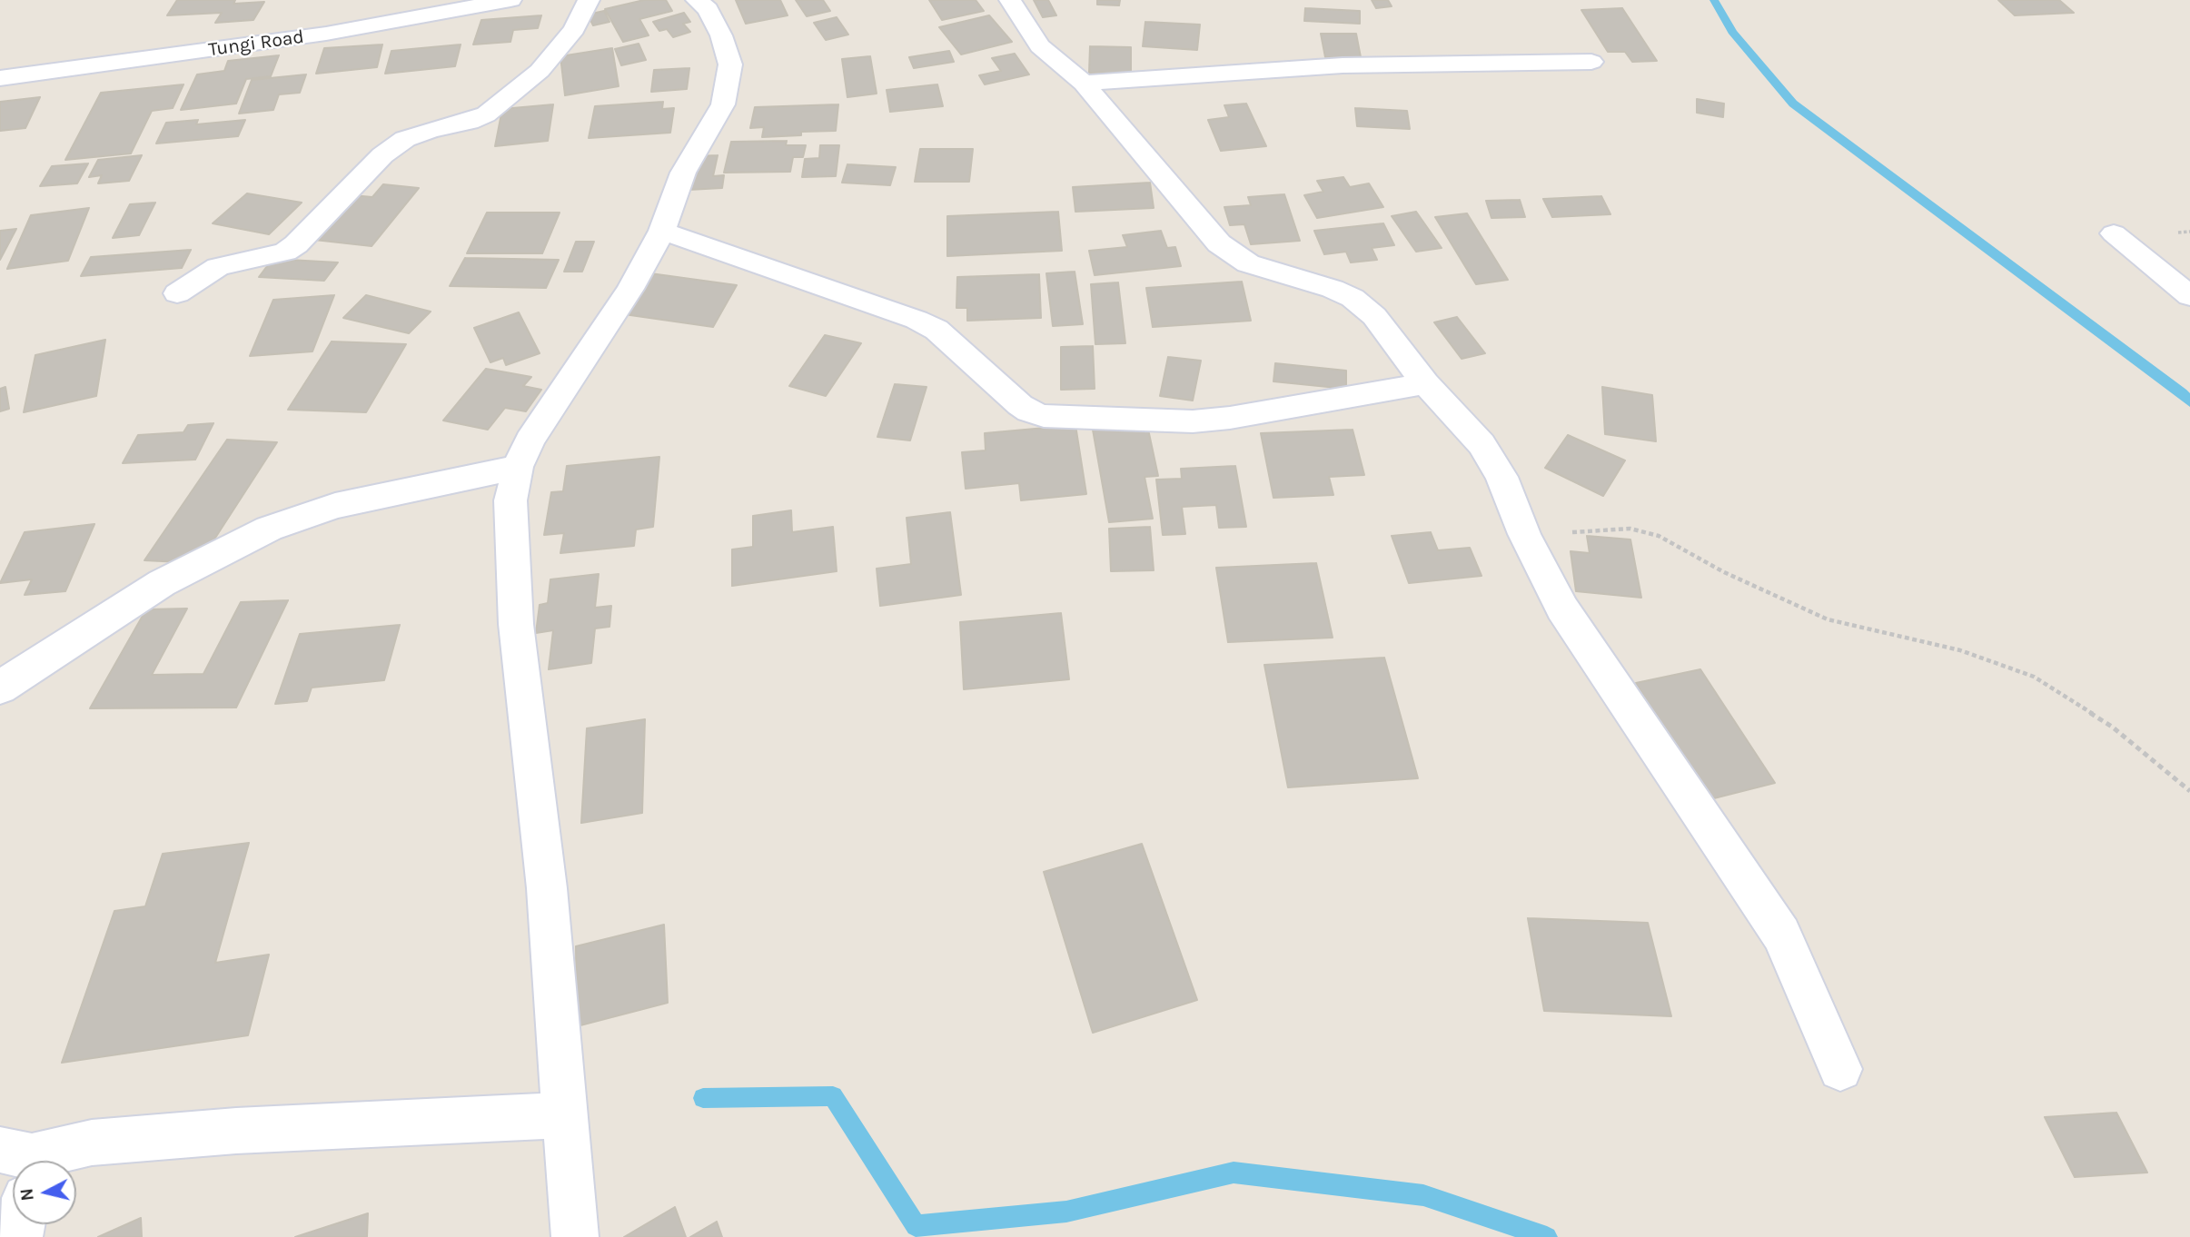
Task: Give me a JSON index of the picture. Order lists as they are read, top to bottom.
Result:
{
  "streets": {
    "street": ["Tungi Road"]
  },
  "north": "left"
}
